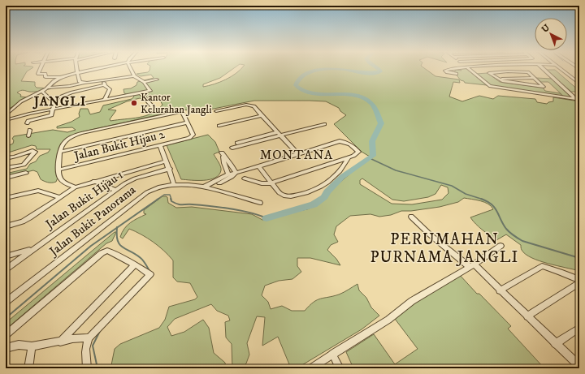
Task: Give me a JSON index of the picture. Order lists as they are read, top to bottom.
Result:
{
  "streets": {
    "street": ["Jalan Bukit Hijau 2", "Jalan Bukit Hijau 1", "Jalan Bukit Panorama"]
  },
  "districts": ["JANGLI", "MONTANA", "PERUMAHAN PURNAMA JANGLI"],
  "places": ["Kantor Kelurahan Jangli"],
  "north": "top left"
}
